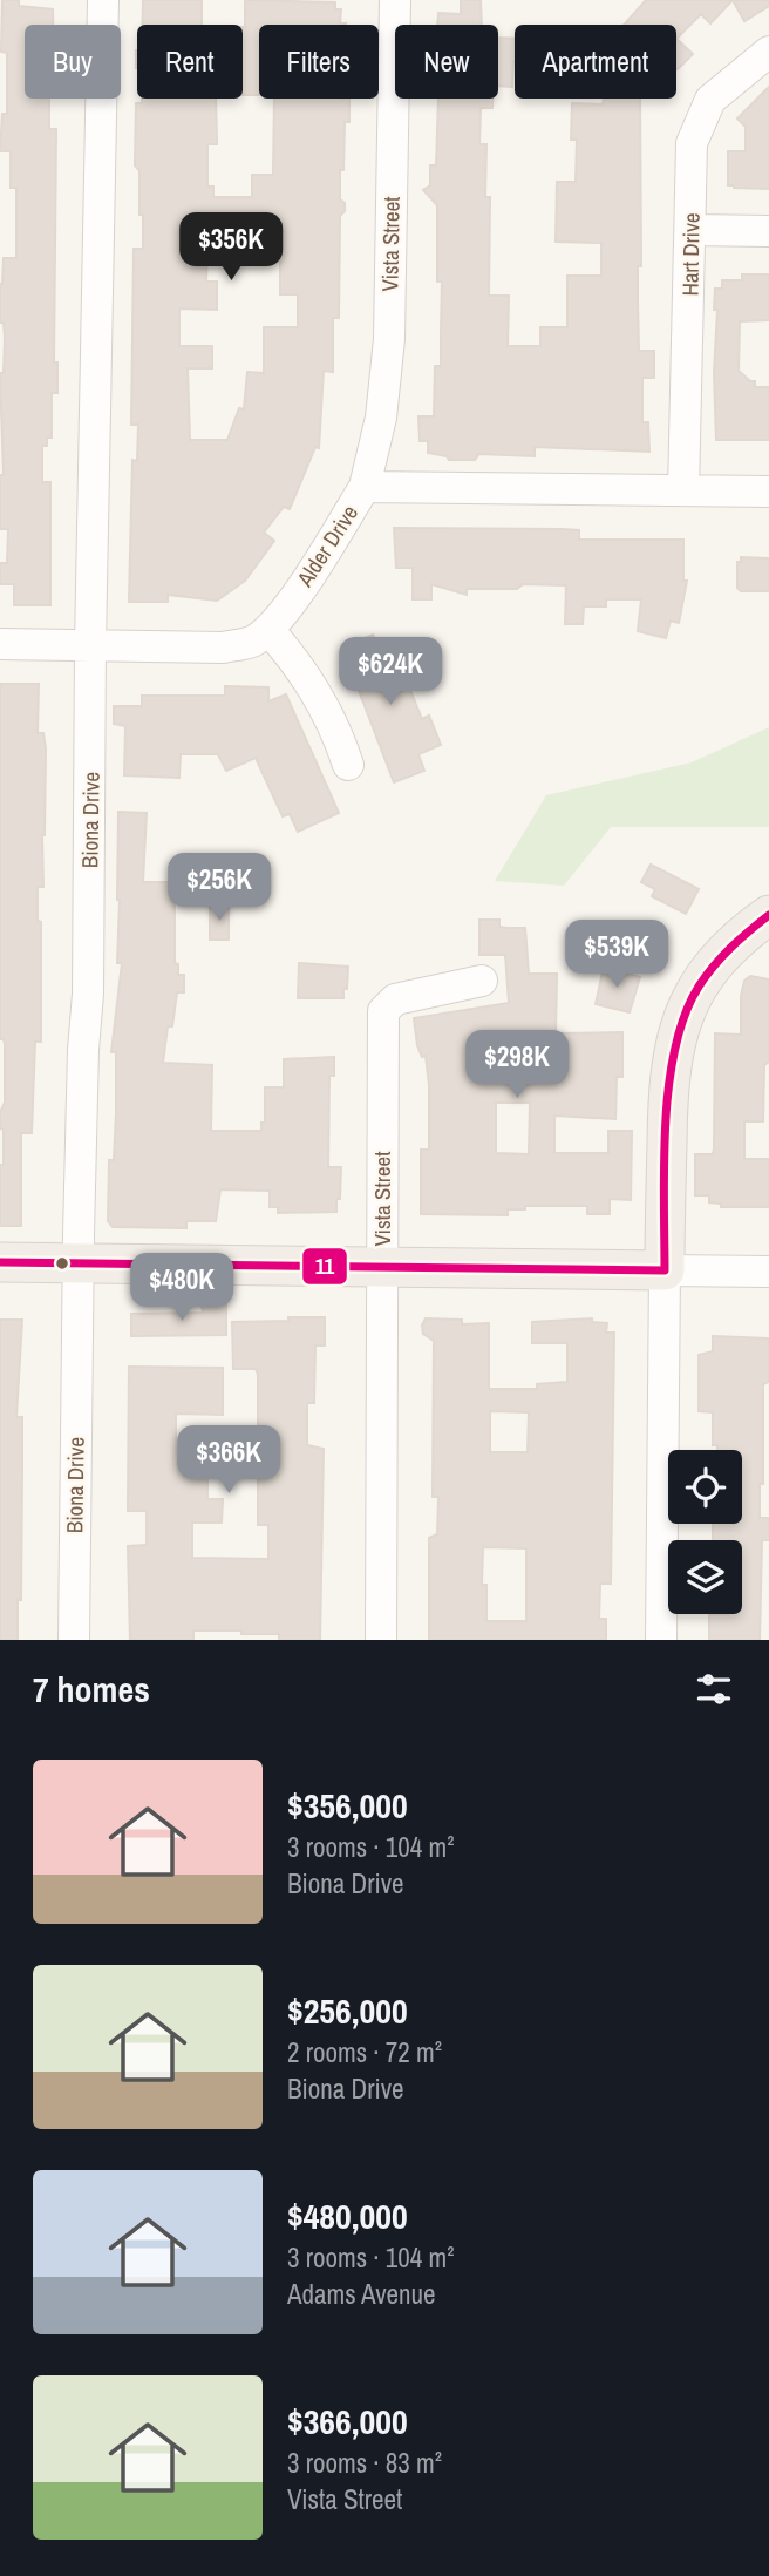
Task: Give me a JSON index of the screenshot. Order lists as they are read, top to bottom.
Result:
{
  "streets": {
    "street": [
      "Vista Street",
      "Hart Drive",
      "Alder Drive",
      "Biona Drive"
    ]
  },
  "crossings": [
    ["Vista Street", "Alder Drive"],
    ["Hart Drive", "Alder Drive"],
    ["Alder Drive", "Biona Drive"]
  ],
  "lines": ["transit line 11"],
  "page": {
    "chip": [
      "Buy",
      "Rent",
      "Filters",
      "New",
      "Apartment"
    ],
    "price": [
      "$356K",
      "$624K",
      "$256K",
      "$539K",
      "$298K",
      "$480K",
      "$366K"
    ],
    "heading": "7 homes",
    "list": [
      {
        "name": "$356,000",
        "note": "3 rooms · 104 m² · Biona Drive"
      },
      {
        "name": "$256,000",
        "note": "2 rooms · 72 m² · Biona Drive"
      },
      {
        "name": "$480,000",
        "note": "3 rooms · 104 m² · Adams Avenue"
      },
      {
        "name": "$366,000",
        "note": "3 rooms · 83 m² · Vista Street"
      }
    ]
  }
}
